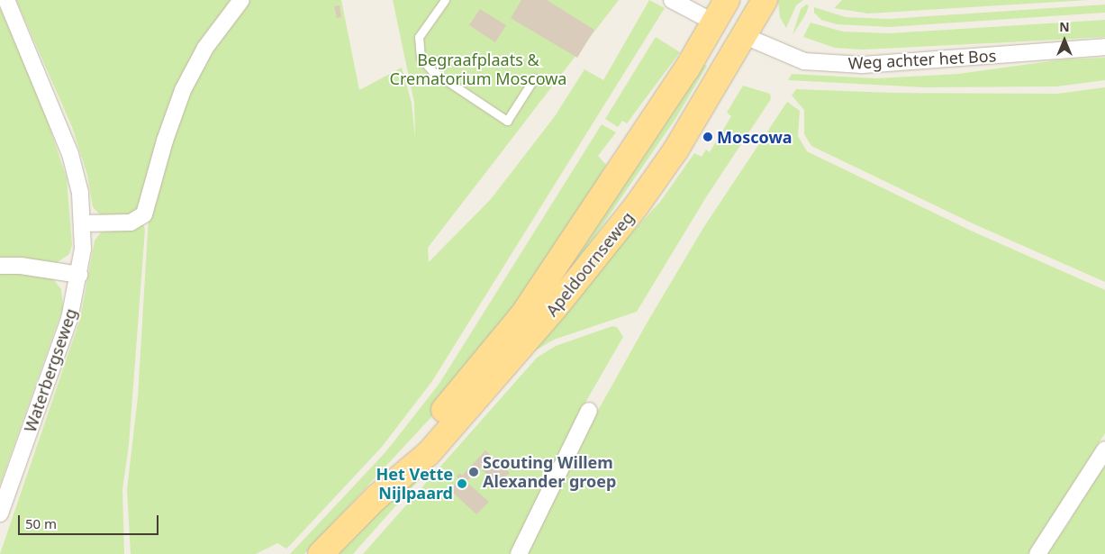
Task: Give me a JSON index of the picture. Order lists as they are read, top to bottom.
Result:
{
  "streets": {
    "main road": ["Apeldoornseweg"],
    "street": ["Weg achter het Bos", "Waterbergseweg"]
  },
  "crossings": [
    ["Weg achter het Bos", "Apeldoornseweg"]
  ],
  "parks": ["Begraafplaats & Crematorium Moscowa"],
  "places": ["Moscowa", "Scouting Willem Alexander groep", "Het Vette Nijlpaard"],
  "scale_bar": "50 m",
  "north": "top"
}
